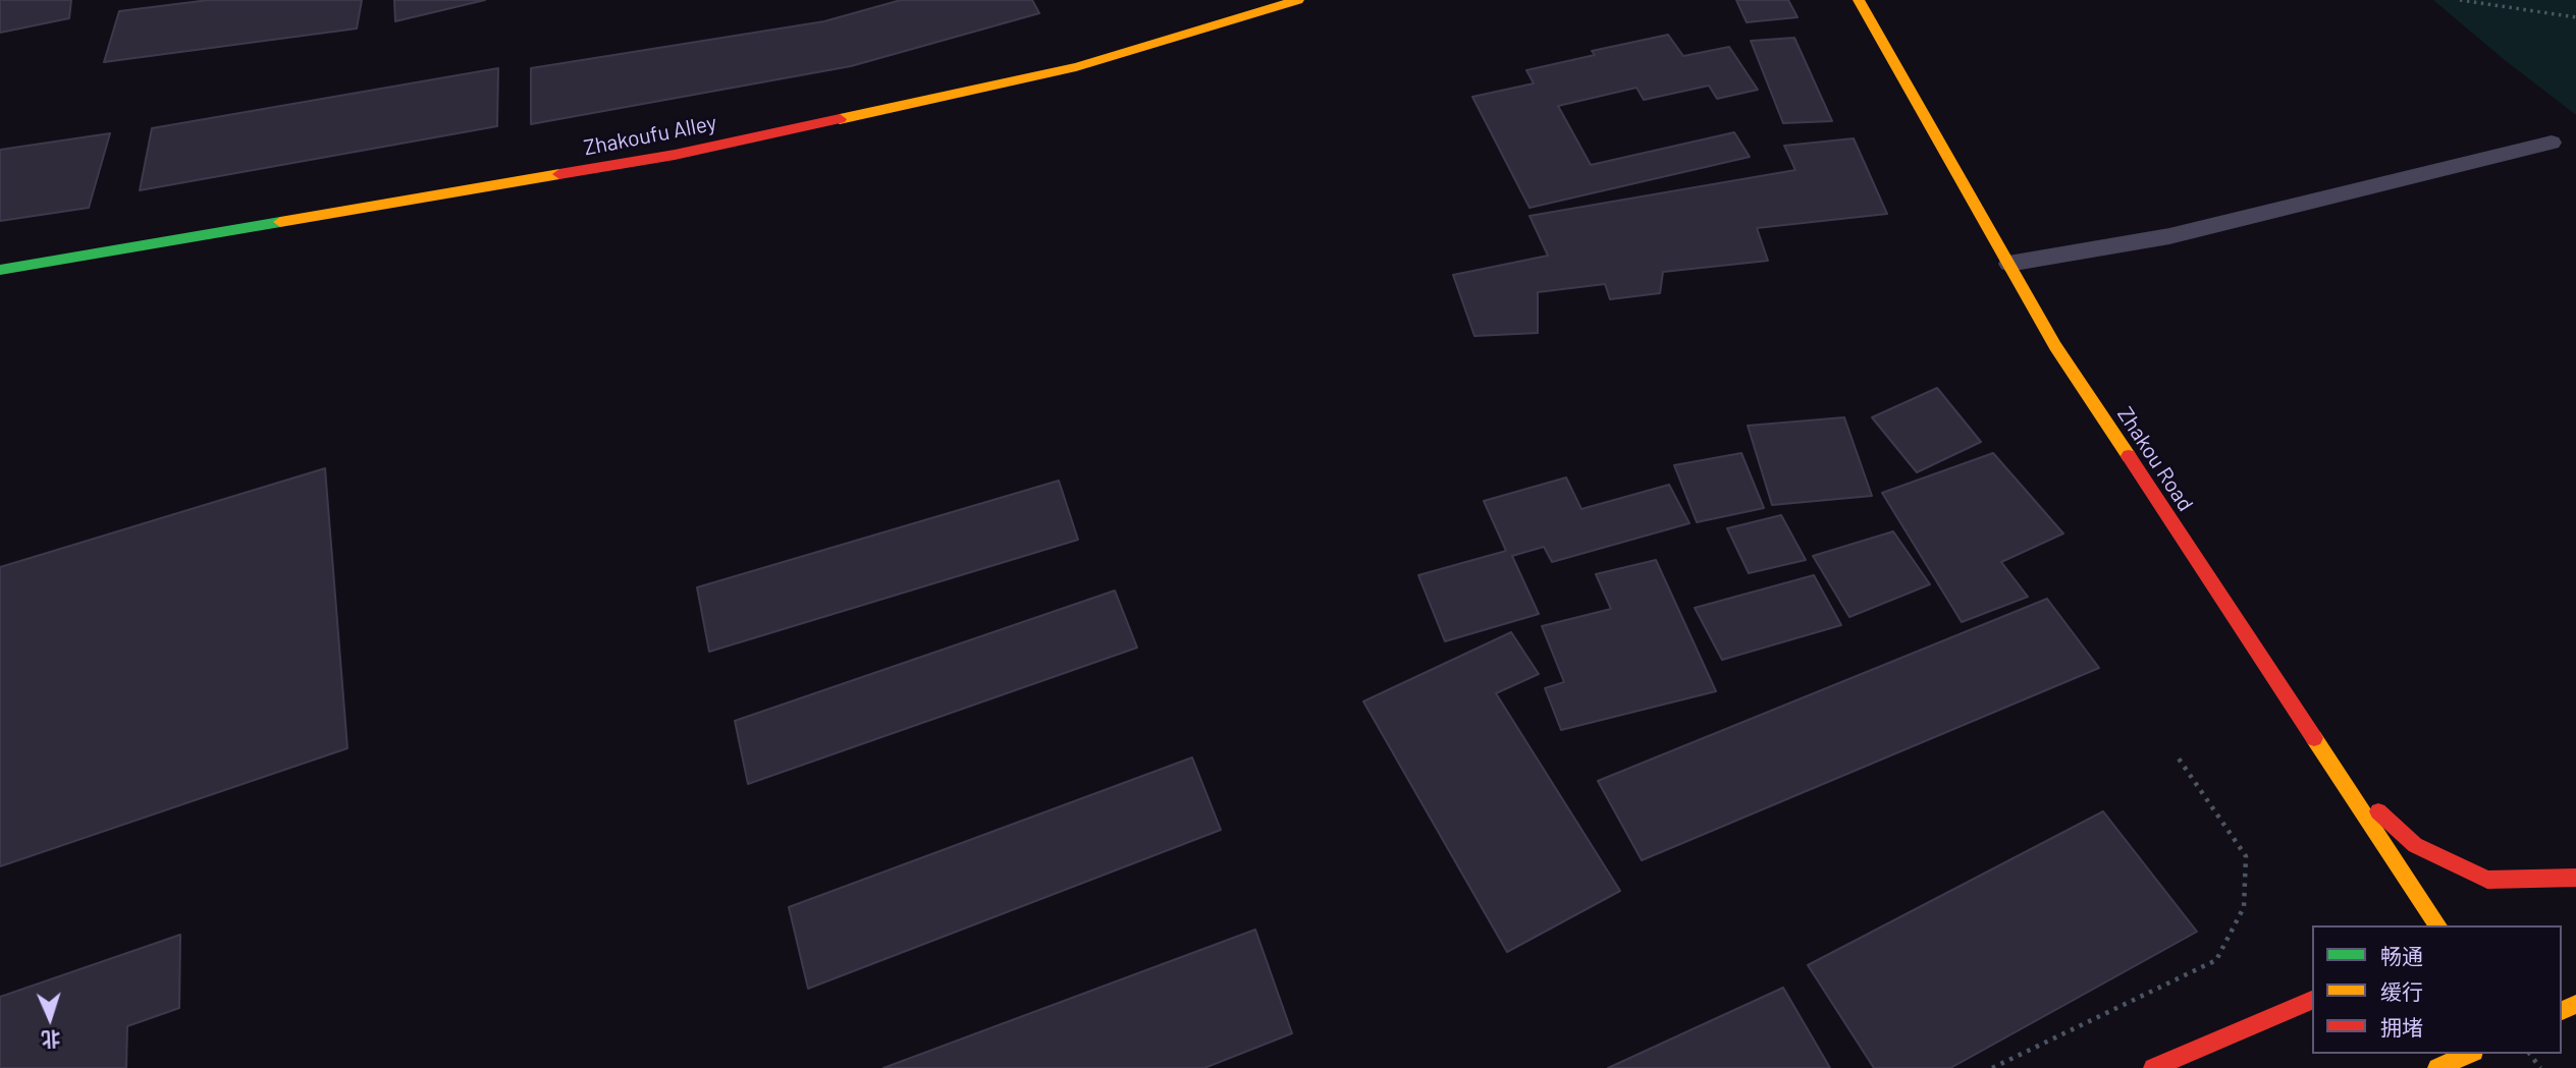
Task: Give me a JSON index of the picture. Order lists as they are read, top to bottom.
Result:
{
  "streets": {
    "street": ["Zhakoufu Alley", "Zhakou Road"]
  },
  "legend": ["畅通", "缓行", "拥堵"],
  "north": "bottom"
}
